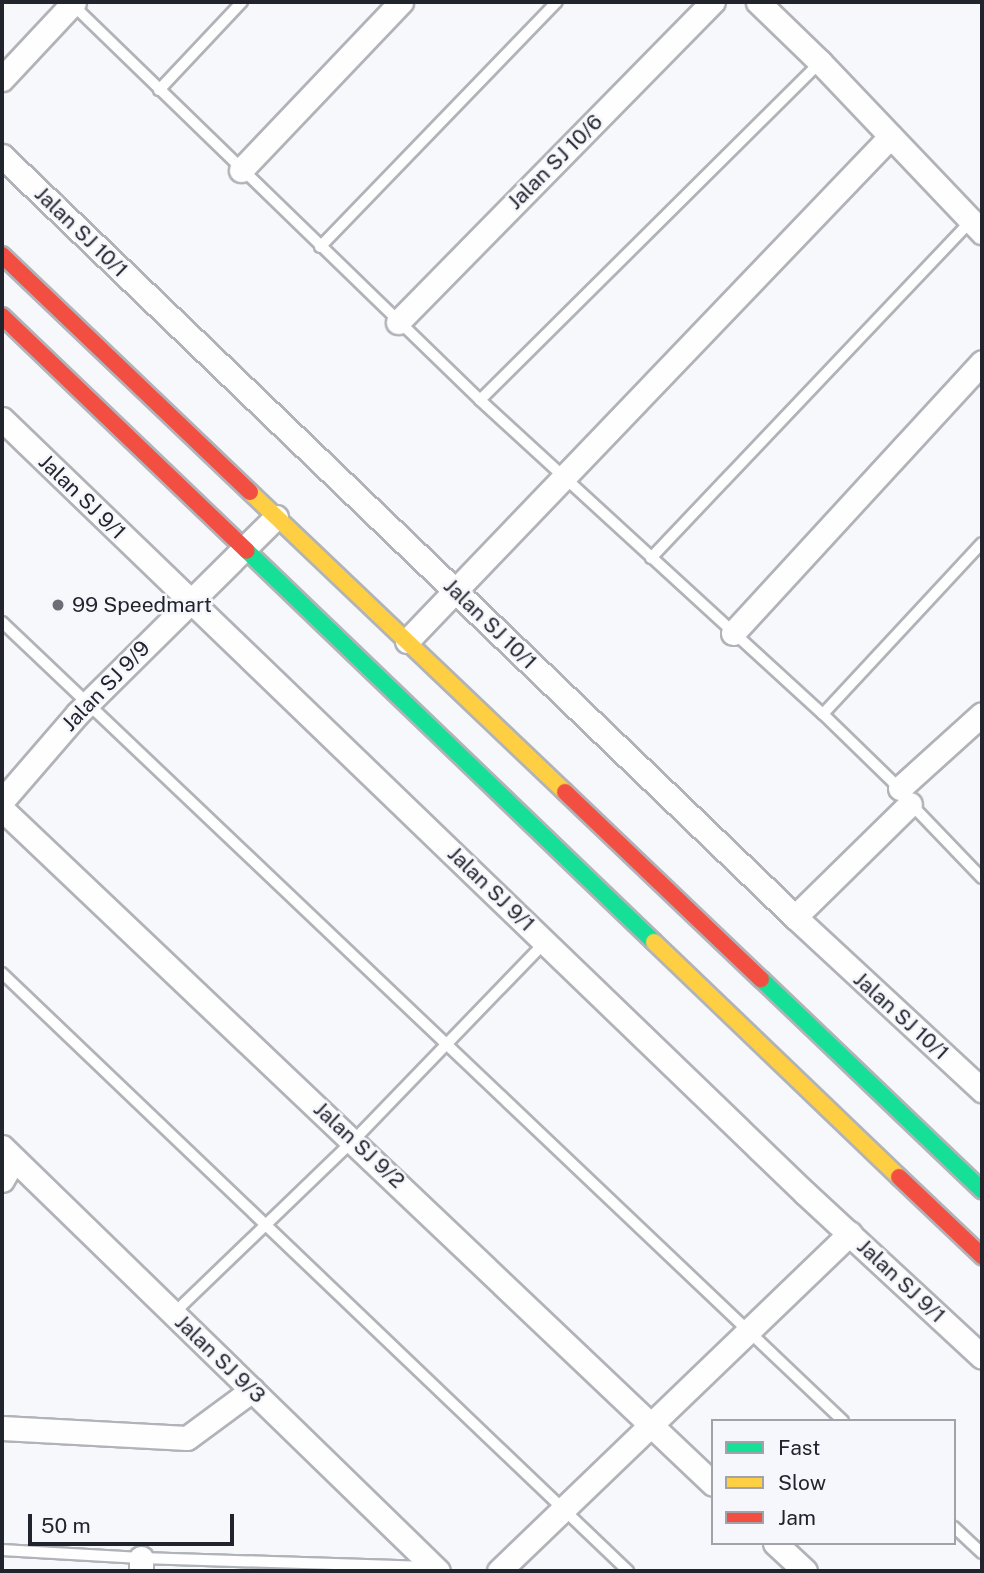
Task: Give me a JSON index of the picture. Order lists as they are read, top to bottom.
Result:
{
  "streets": {
    "street": [
      "Jalan SJ 10/6",
      "Jalan SJ 10/1",
      "Jalan SJ 9/1",
      "Jalan SJ 9/9",
      "Jalan SJ 9/2",
      "Jalan SJ 9/3"
    ]
  },
  "crossings": [
    ["Jalan SJ 9/1", "Jalan SJ 9/9"]
  ],
  "places": ["99 Speedmart"],
  "legend": ["Fast", "Slow", "Jam"],
  "scale_bar": "50 m"
}
